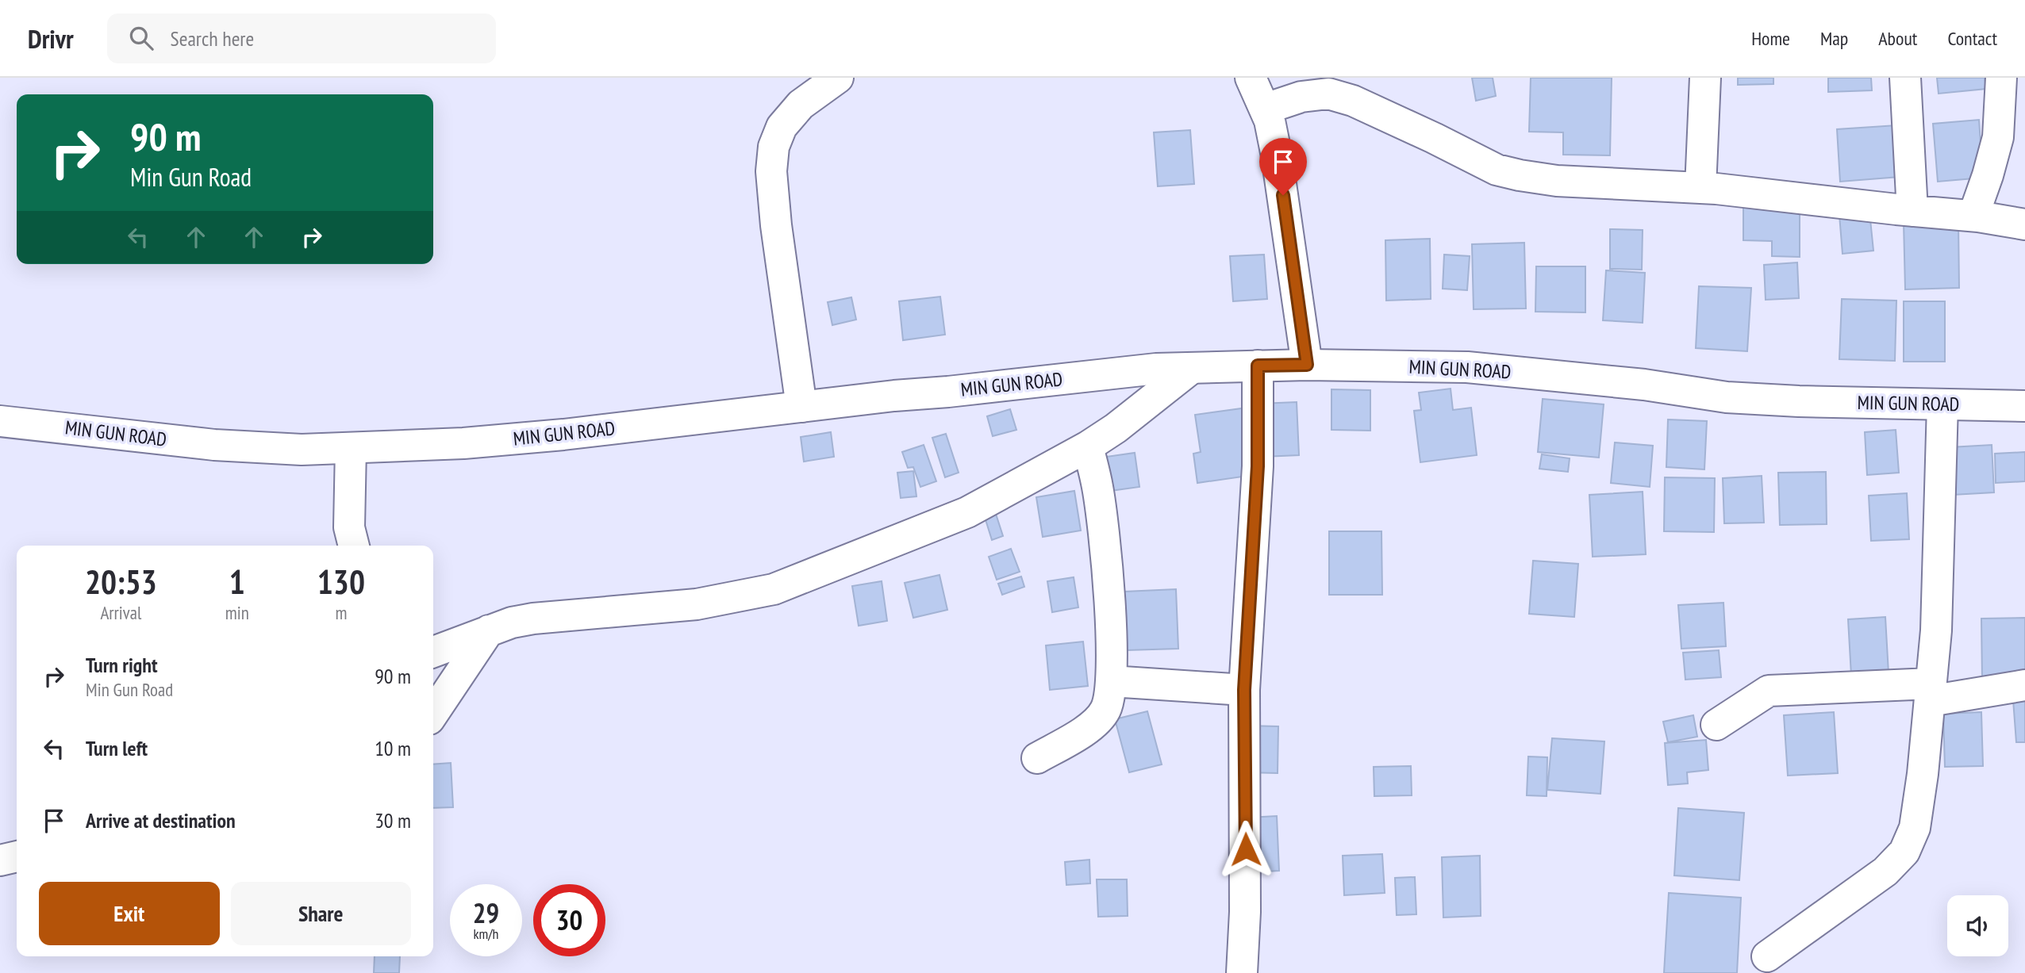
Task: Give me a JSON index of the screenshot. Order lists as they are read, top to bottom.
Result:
{
  "streets": {
    "street": ["MIN GUN ROAD"]
  },
  "page": {
    "header": "Drivr",
    "search": "Search here",
    "nav": [
      "Home",
      "Map",
      "About",
      "Contact"
    ],
    "turn": ["90 m", "Min Gun Road"],
    "eta": [
      "20:53",
      "Arrival",
      "1",
      "min",
      "130",
      "m"
    ],
    "list": [
      {
        "name": "Turn right",
        "note": "Min Gun Road",
        "value": "90 m"
      },
      {
        "name": "Turn left",
        "value": "10 m"
      },
      {
        "name": "Arrive at destination",
        "value": "30 m"
      }
    ],
    "buttons": ["Exit", "Share"],
    "speed": "29 km/h",
    "limit": "30"
  }
}
